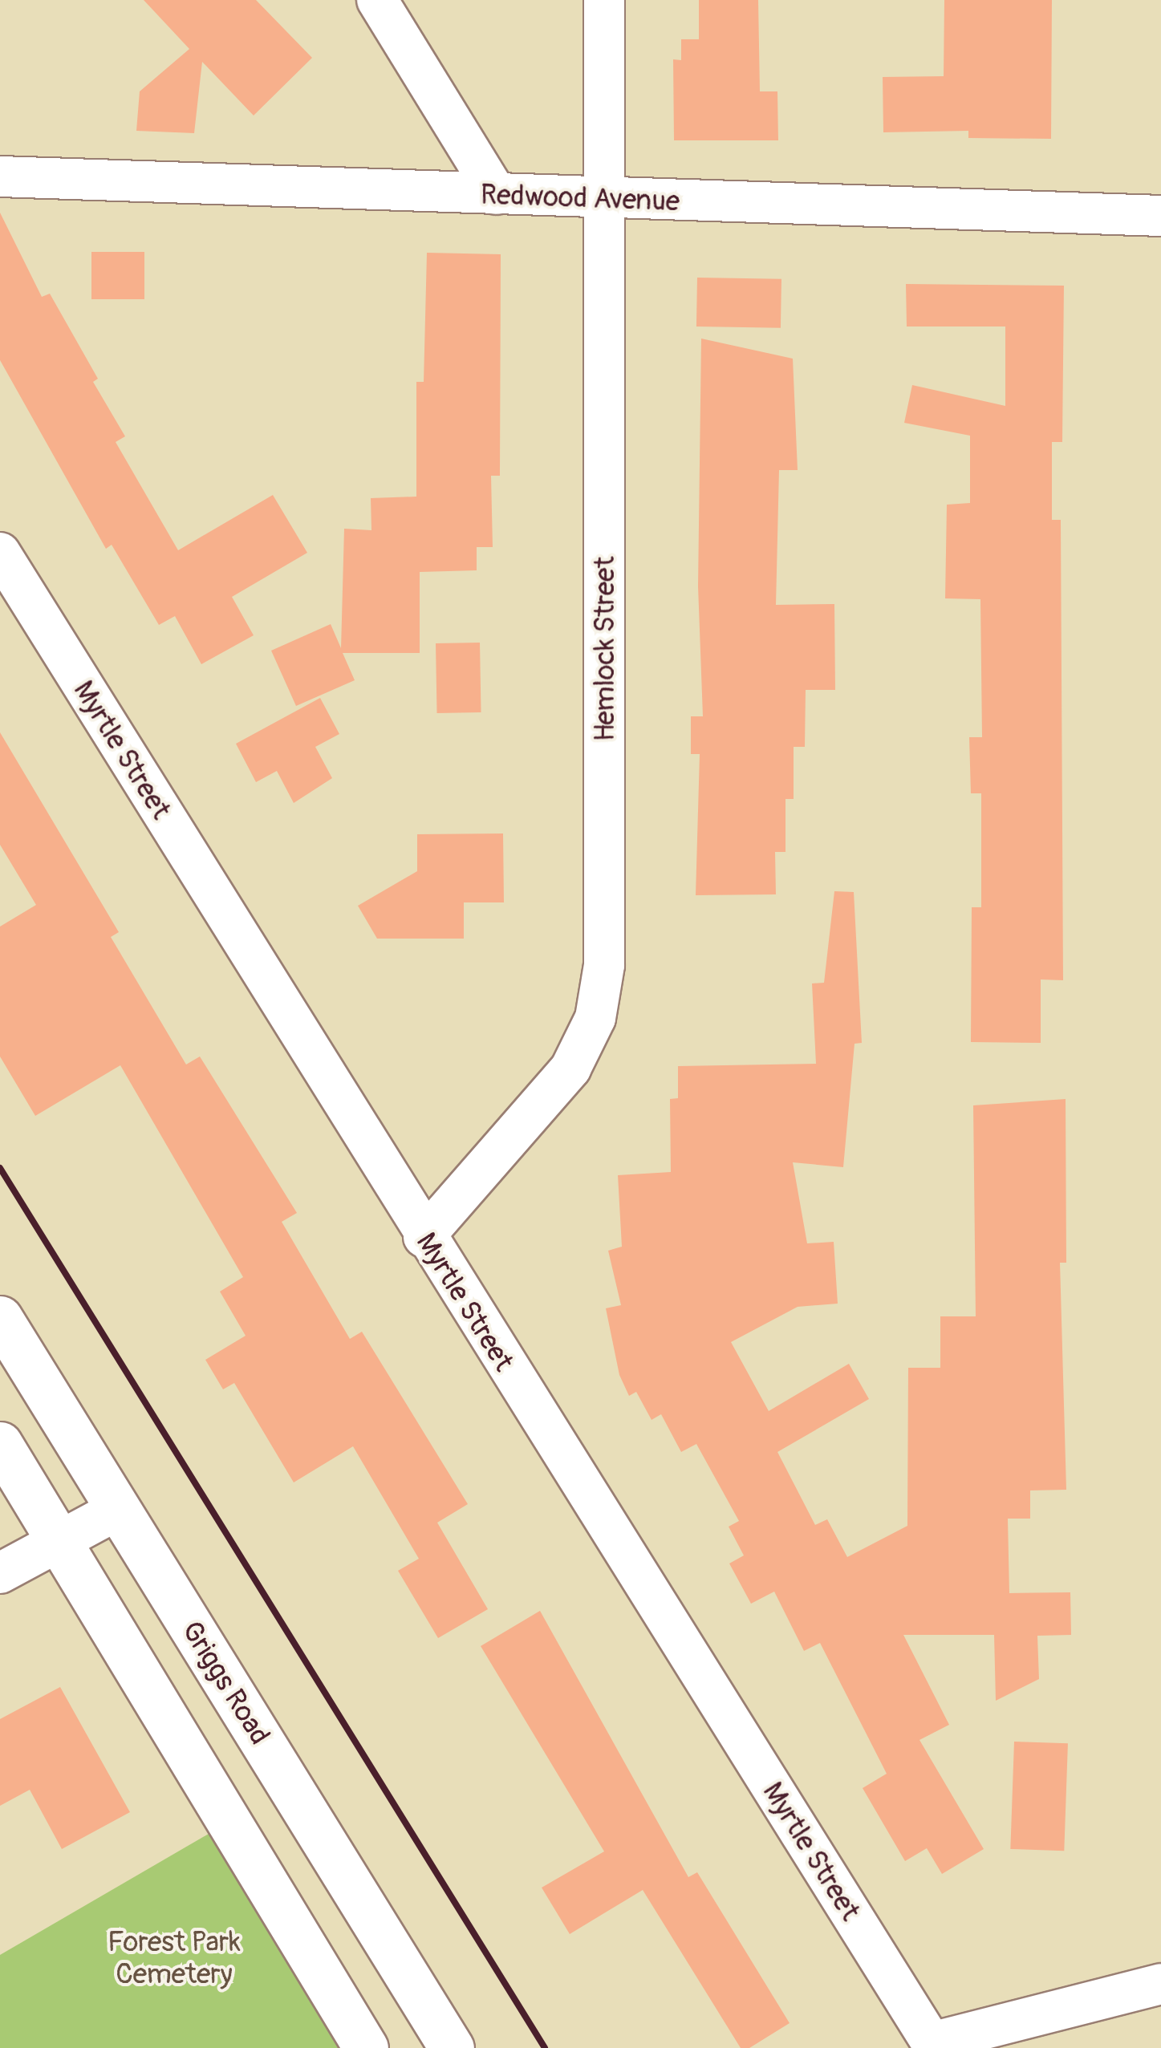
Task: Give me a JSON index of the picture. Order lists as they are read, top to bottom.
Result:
{
  "streets": {
    "main road": ["Griggs Road"],
    "street": ["Redwood Avenue", "Hemlock Street", "Myrtle Street"]
  },
  "crossings": [
    ["Redwood Avenue", "Hemlock Street"],
    ["Hemlock Street", "Myrtle Street"]
  ],
  "parks": ["Forest Park Cemetery"]
}
